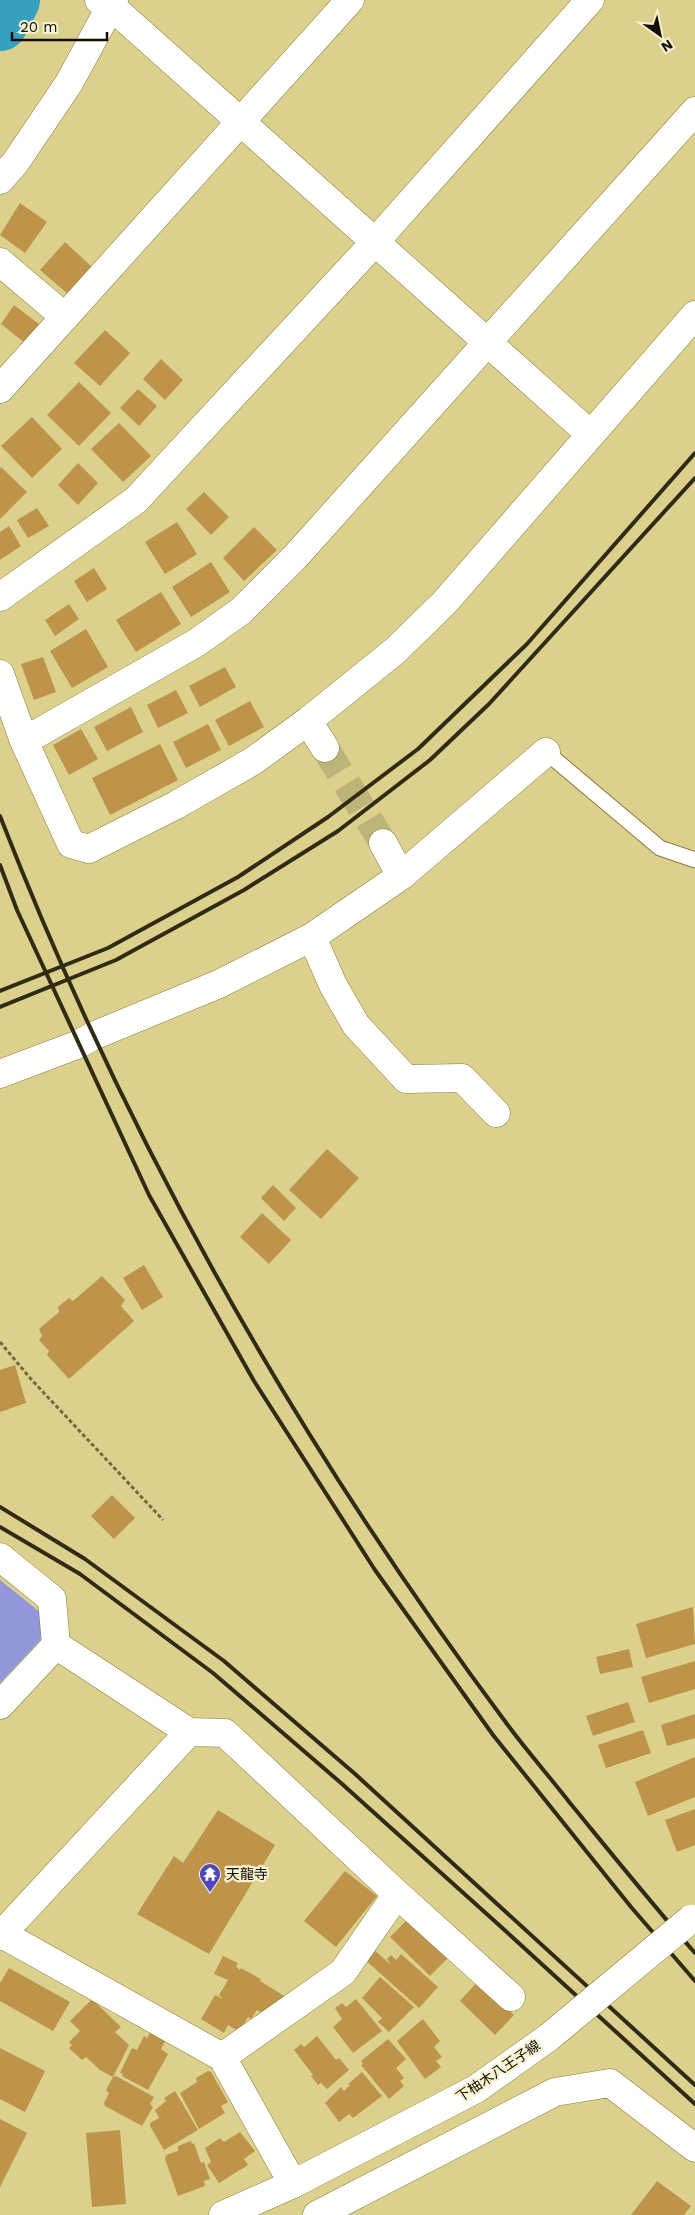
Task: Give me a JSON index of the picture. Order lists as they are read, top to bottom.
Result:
{
  "streets": {
    "street": ["下柚木八王子線"]
  },
  "places": {
    "temple": ["天龍寺"]
  },
  "scale_bar": "20 m",
  "north": "bottom right"
}
